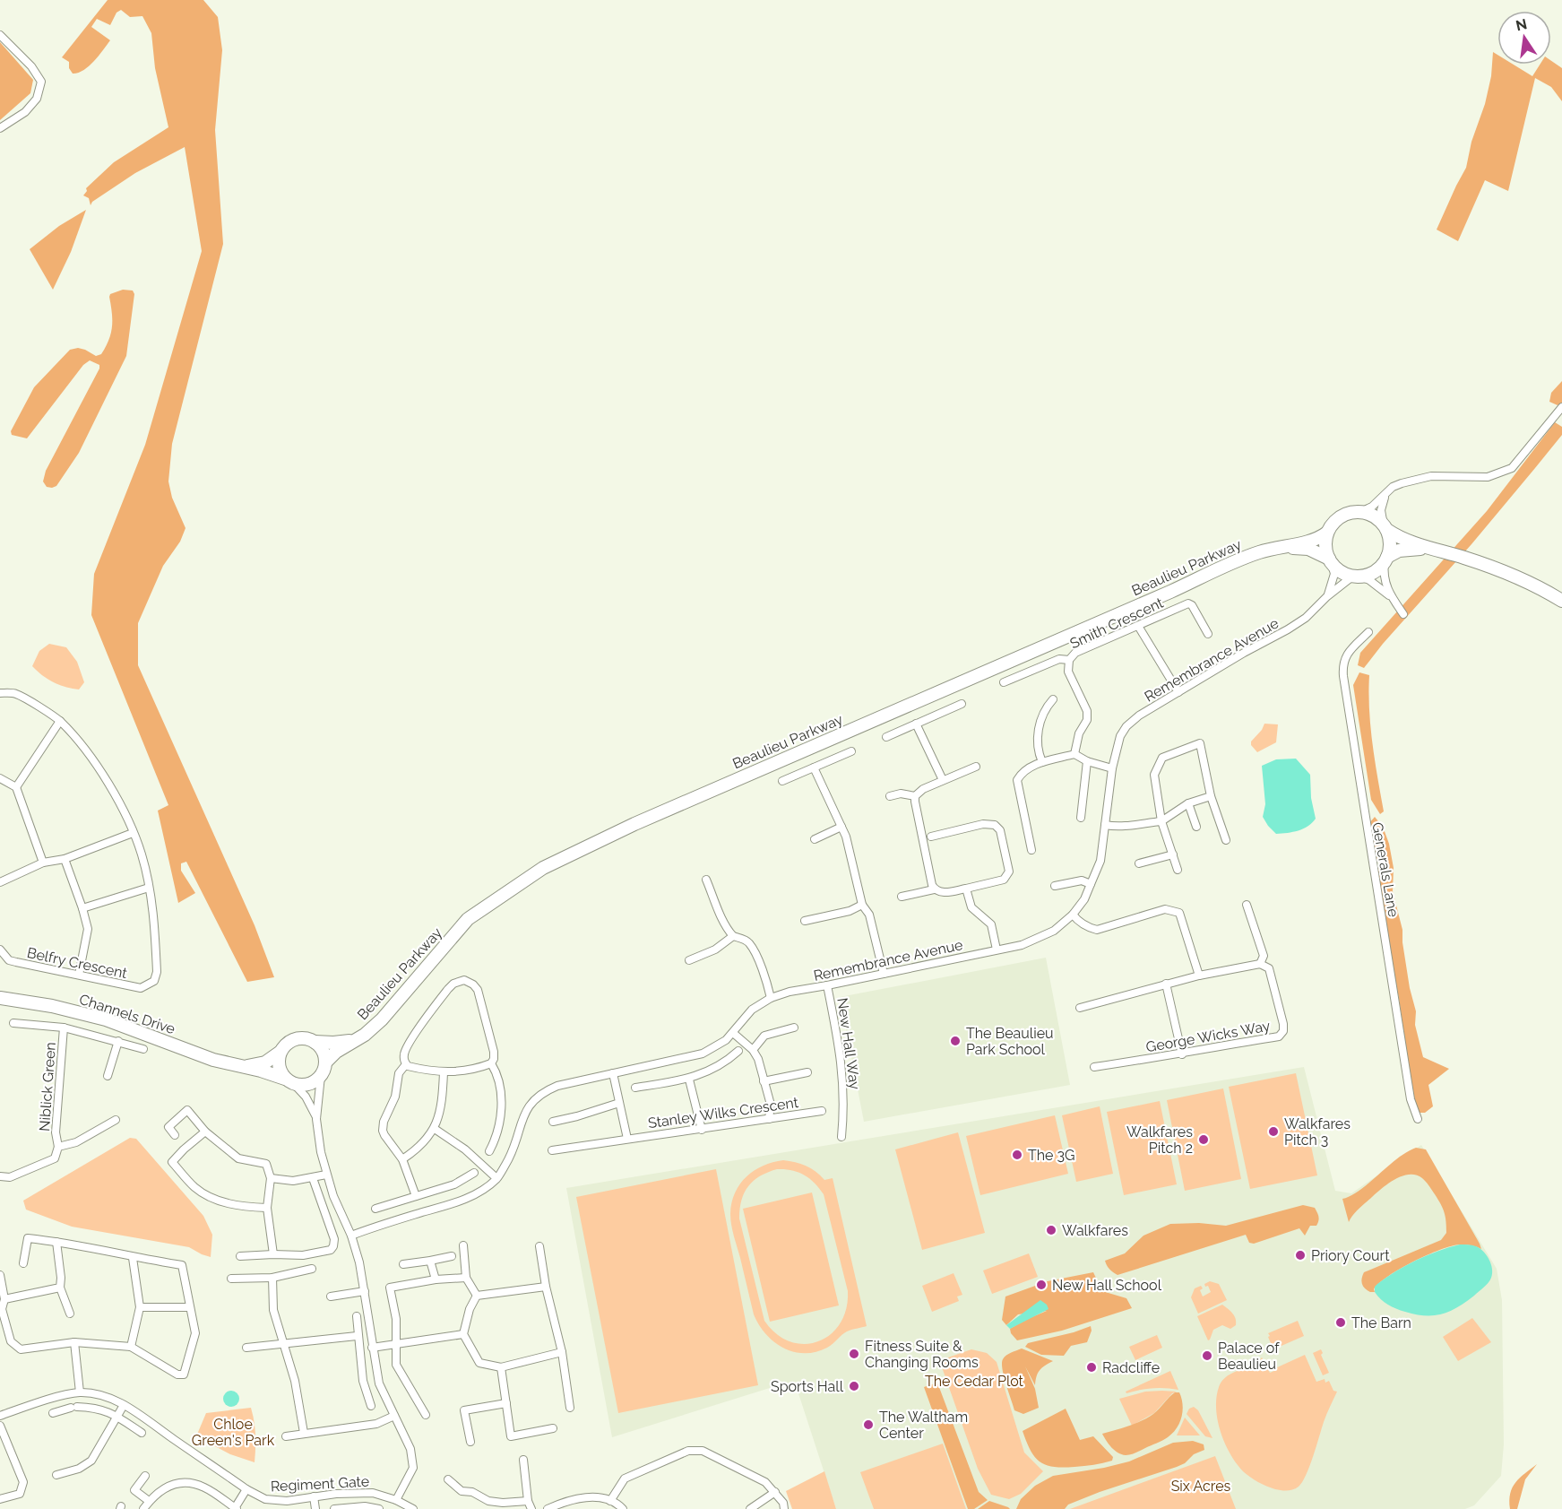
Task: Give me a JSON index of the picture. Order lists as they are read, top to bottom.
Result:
{
  "streets": {
    "highway": ["Beaulieu Parkway", "Channels Drive"],
    "street": [
      "Smith Crescent",
      "Remembrance Avenue",
      "Generals Lane",
      "Belfry Crescent",
      "George Wicks Way",
      "New Hall Way",
      "Niblick Green",
      "Stanley Wilks Crescent",
      "Regiment Gate"
    ]
  },
  "crossings": [
    ["Beaulieu Parkway", "Remembrance Avenue"],
    ["Beaulieu Parkway", "Channels Drive"],
    ["Remembrance Avenue", "New Hall Way"]
  ],
  "parks": ["The Cedar Plot", "Chloe Green's Park", "Six Acres"],
  "places": [
    "The Beaulieu Park School",
    "Walkfares Pitch 3",
    "Walkfares Pitch 2",
    "The 3G",
    "Walkfares",
    "Priory Court",
    "New Hall School",
    "The Barn",
    "Fitness Suite & Changing Rooms",
    "Palace of Beaulieu",
    "Radcliffe",
    "Sports Hall",
    "The Waltham Center"
  ],
  "north": "top"
}
